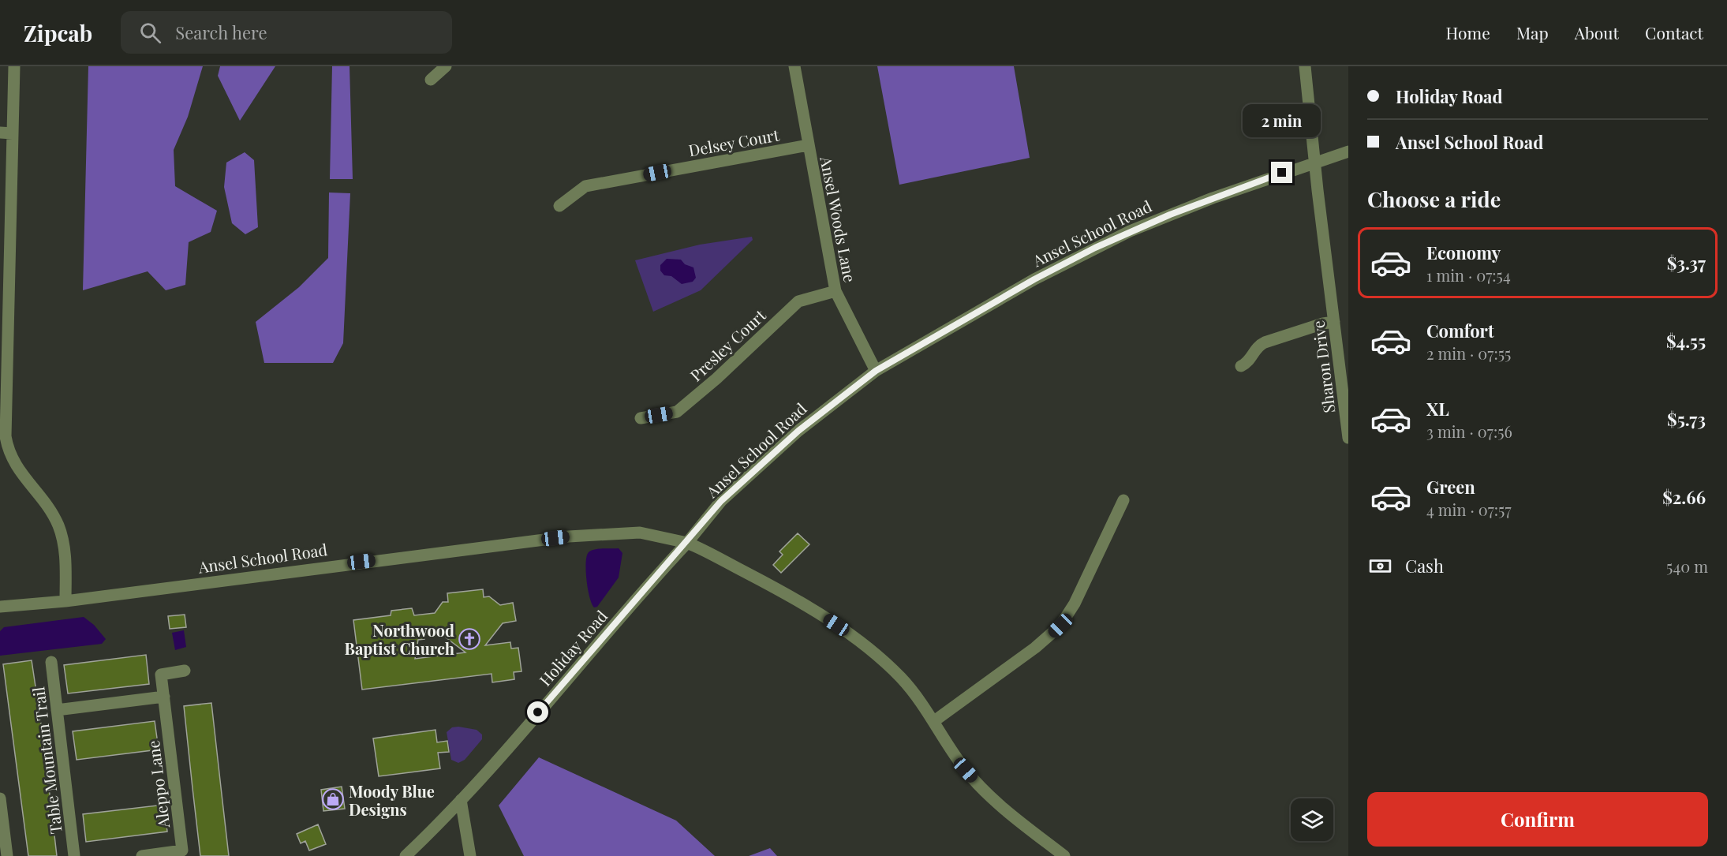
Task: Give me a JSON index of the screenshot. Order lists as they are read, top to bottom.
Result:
{
  "streets": {
    "street": [
      "Delsey Court",
      "Ansel Woods Lane",
      "Ansel School Road",
      "Presley Court",
      "Sharon Drive",
      "Holiday Road",
      "Table Mountain Trail",
      "Aleppo Lane"
    ]
  },
  "crossings": [
    ["Delsey Court", "Ansel Woods Lane"],
    ["Ansel Woods Lane", "Ansel School Road"],
    ["Ansel Woods Lane", "Presley Court"],
    ["Ansel School Road", "Sharon Drive"],
    ["Ansel School Road", "Holiday Road"]
  ],
  "places": {
    "church": ["Northwood Baptist Church"],
    "shop": ["Moody Blue Designs"]
  },
  "page": {
    "header": "Zipcab",
    "search": "Search here",
    "nav": [
      "Home",
      "Map",
      "About",
      "Contact"
    ],
    "banner": ["Holiday Road", "Ansel School Road"],
    "bubble": "2 min",
    "heading": "Choose a ride",
    "list": [
      {
        "name": "Economy",
        "note": "1 min · 07:54",
        "value": "$3.37"
      },
      {
        "name": "Comfort",
        "note": "2 min · 07:55",
        "value": "$4.55"
      },
      {
        "name": "XL",
        "note": "3 min · 07:56",
        "value": "$5.73"
      },
      {
        "name": "Green",
        "note": "4 min · 07:57",
        "value": "$2.66"
      }
    ],
    "pay": ["Cash", "540 m"],
    "buttons": "Confirm"
  }
}
